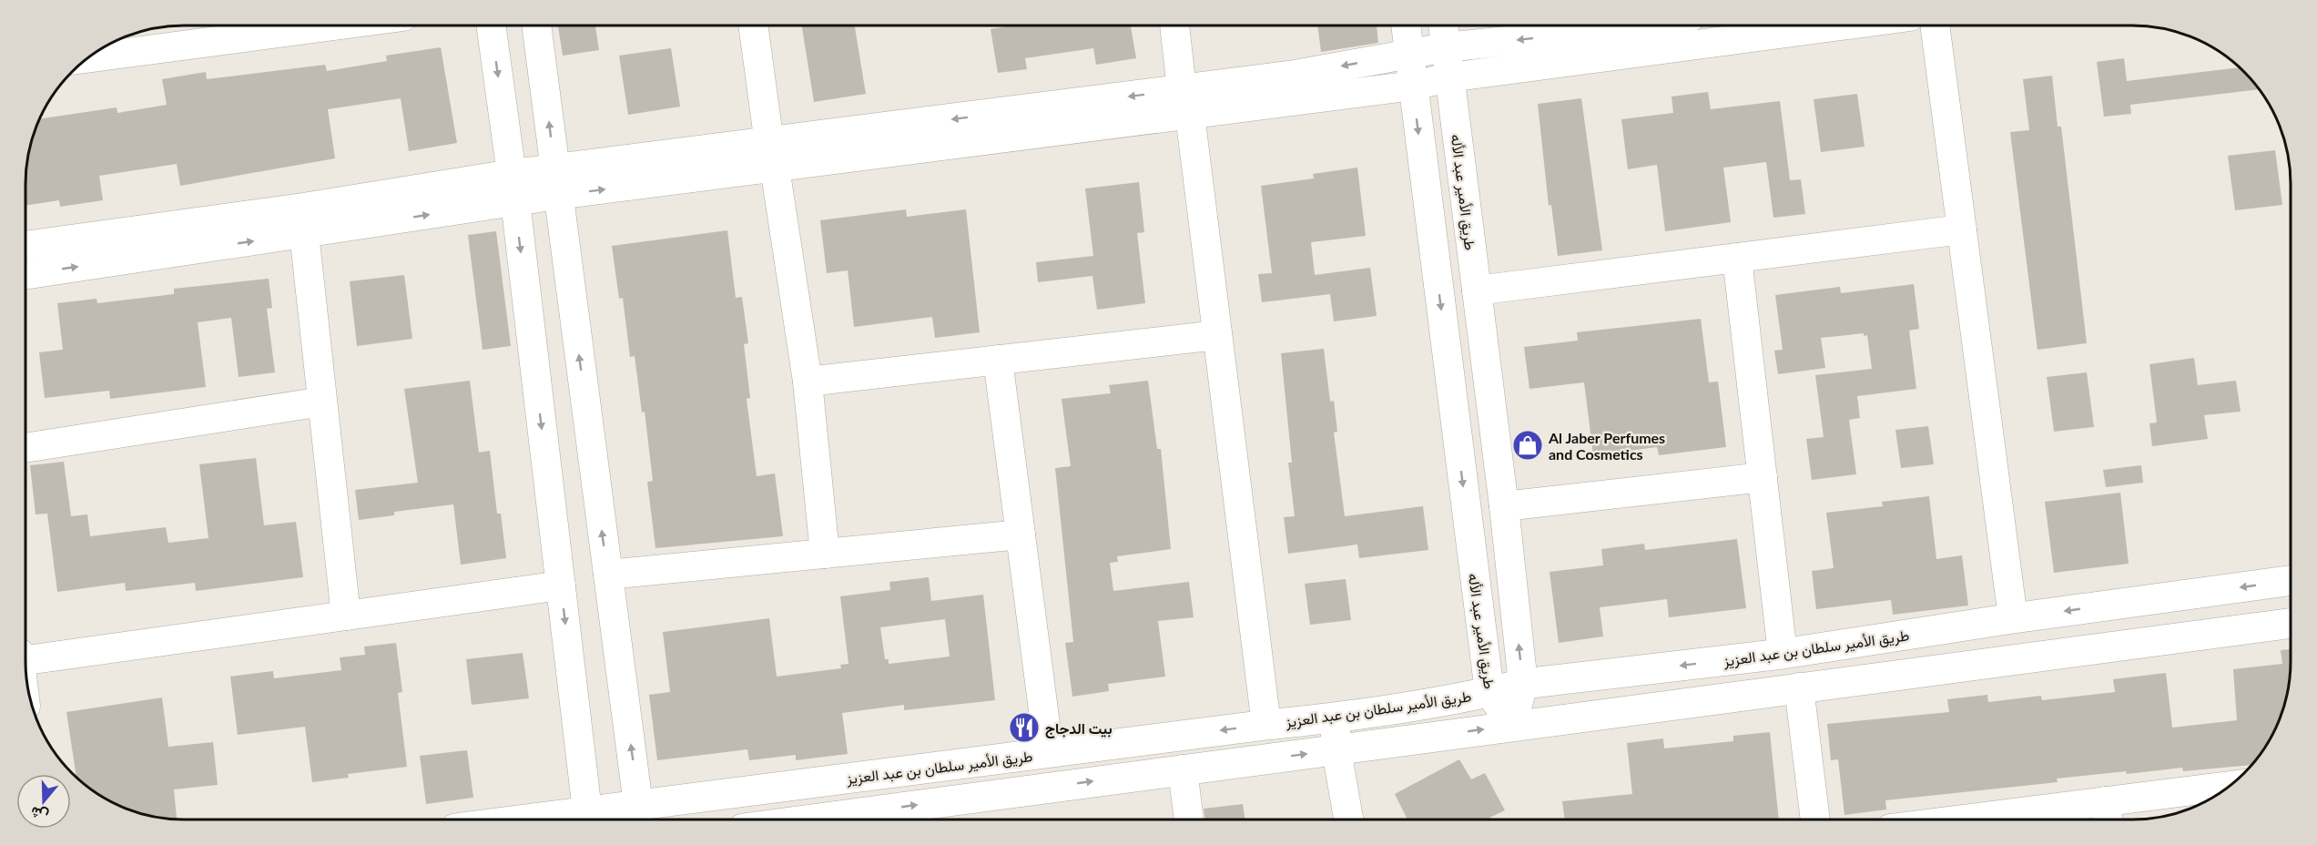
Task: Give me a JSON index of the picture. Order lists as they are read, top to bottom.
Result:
{
  "streets": {
    "main road": ["طريق الأمير سلطان بن عبد العزيز"],
    "street": ["طريق الأمير عبد الأله"]
  },
  "crossings": [
    ["طريق الأمير عبد الأله", "طريق الأمير سلطان بن عبد العزيز"]
  ],
  "places": {
    "shop": ["Al Jaber Perfumes and Cosmetics"],
    "restaurant": ["بيت الدجاج"]
  },
  "north": "bottom"
}
